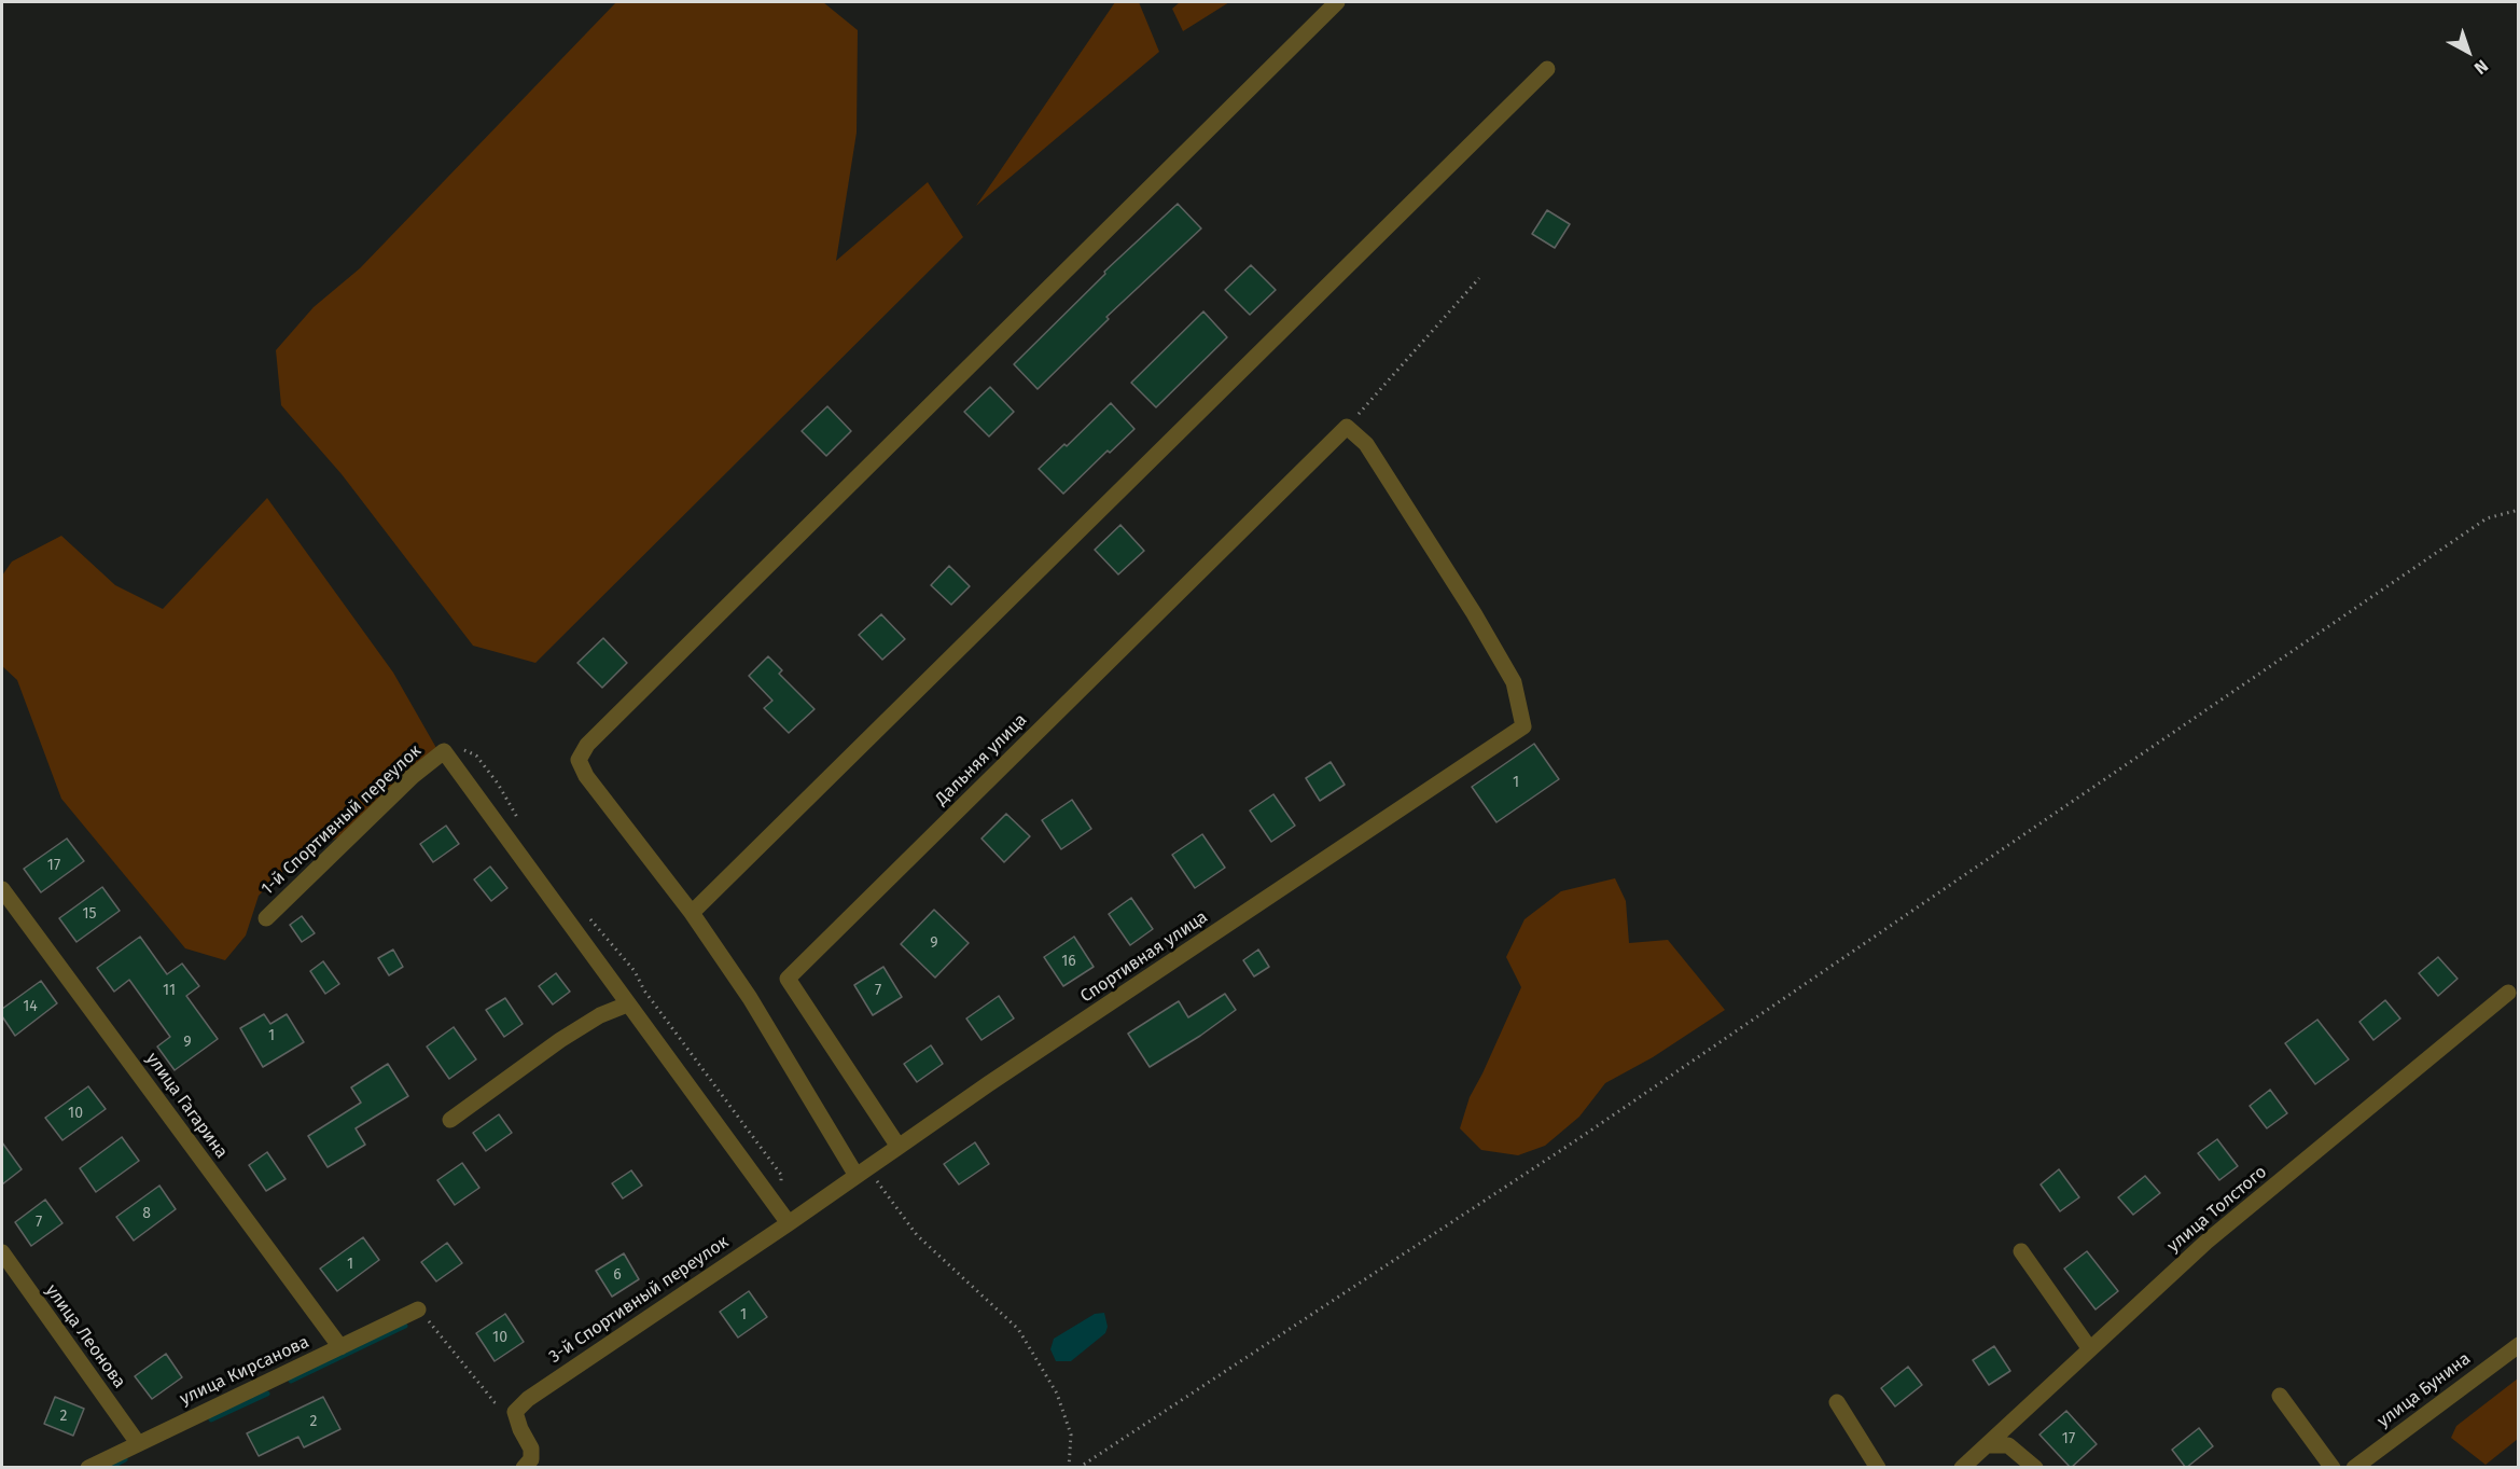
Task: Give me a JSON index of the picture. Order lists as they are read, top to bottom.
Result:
{
  "streets": {
    "street": [
      "Дальняя улица",
      "1-й Спортивный переулок",
      "Спортивная улица",
      "улица Гагарина",
      "улица Толстого",
      "3-й Спортивный переулок",
      "улица Леонова",
      "улица Кирсанова",
      "улица Бунина"
    ]
  },
  "crossings": [
    ["Дальняя улица", "Спортивная улица"],
    ["Спортивная улица", "3-й Спортивный переулок"],
    ["улица Гагарина", "улица Кирсанова"],
    ["улица Леонова", "улица Кирсанова"]
  ],
  "house_numbers": [
    "1",
    "17",
    "15",
    "9",
    "16",
    "11",
    "7",
    "14",
    "1",
    "9",
    "10",
    "8",
    "7",
    "1",
    "6",
    "1",
    "10",
    "2",
    "2",
    "17"
  ],
  "north": "bottom right"
}
